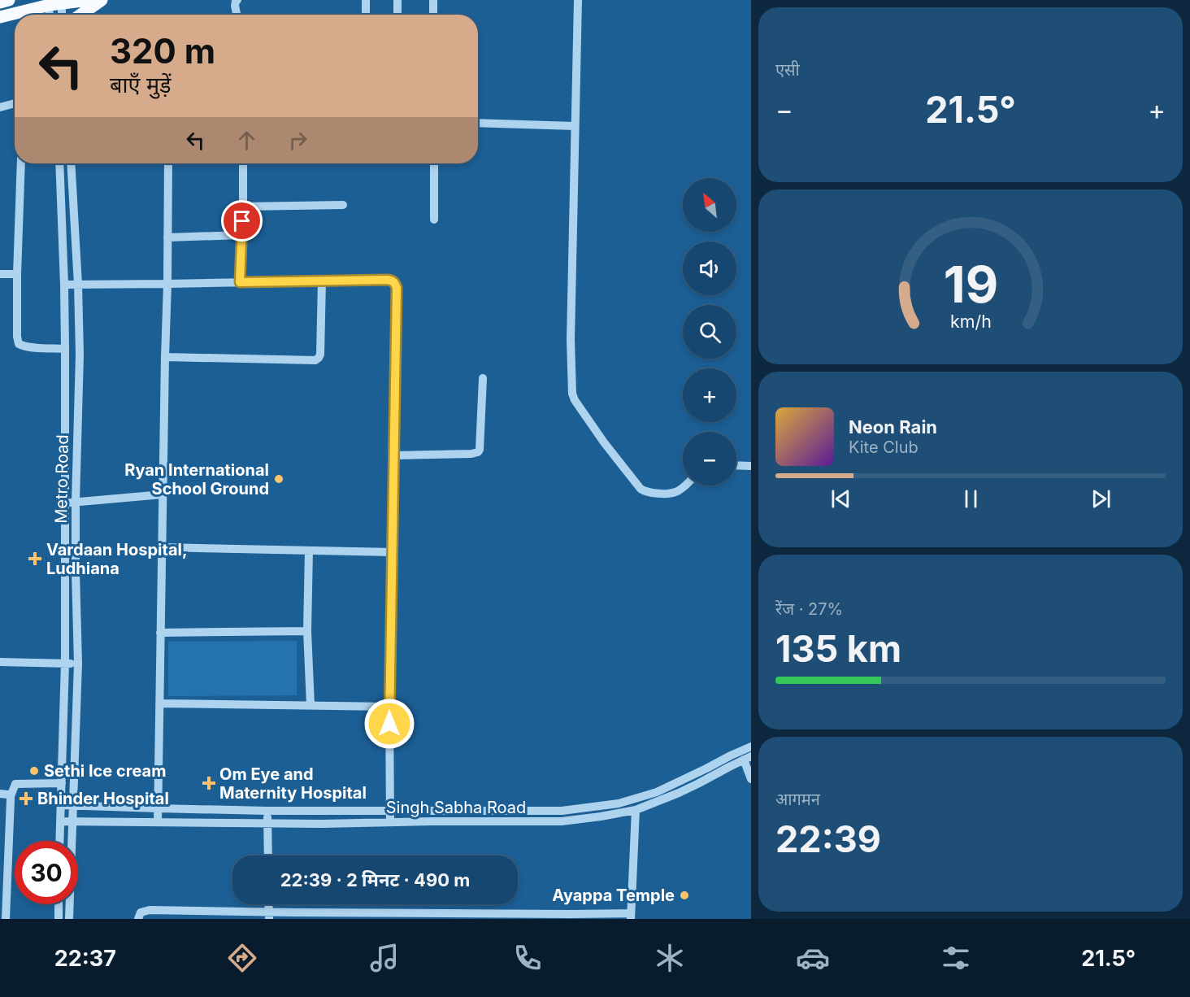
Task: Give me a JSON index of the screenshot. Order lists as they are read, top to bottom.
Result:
{
  "streets": {
    "street": ["Metro Road", "Singh Sabha Road"]
  },
  "crossings": [
    ["Metro Road", "Singh Sabha Road"]
  ],
  "places": {
    "other": ["Ryan International School Ground", "Sethi Ice cream", "Ayappa Temple"],
    "health": ["Vardaan Hospital, Ludhiana", "Om Eye and Maternity Hospital", "Bhinder Hospital"]
  },
  "north": "top left",
  "page": {
    "tile": [
      "एसी",
      ["रेंज · 27%", "135 km"],
      ["आगमन", "22:39"]
    ],
    "turn": ["320 m", "बाएँ मुड़ें"],
    "heat": ["−", "21.5°", "+"],
    "map_buttons": ["+", "−"],
    "song": ["Neon Rain", "Kite Club"],
    "limit": "30",
    "trip": "22:39 · 2 मिनट · 490 m",
    "tabs": ["22:37", "21.5°"],
    "gauge": ["19", "km/h"]
  }
}
